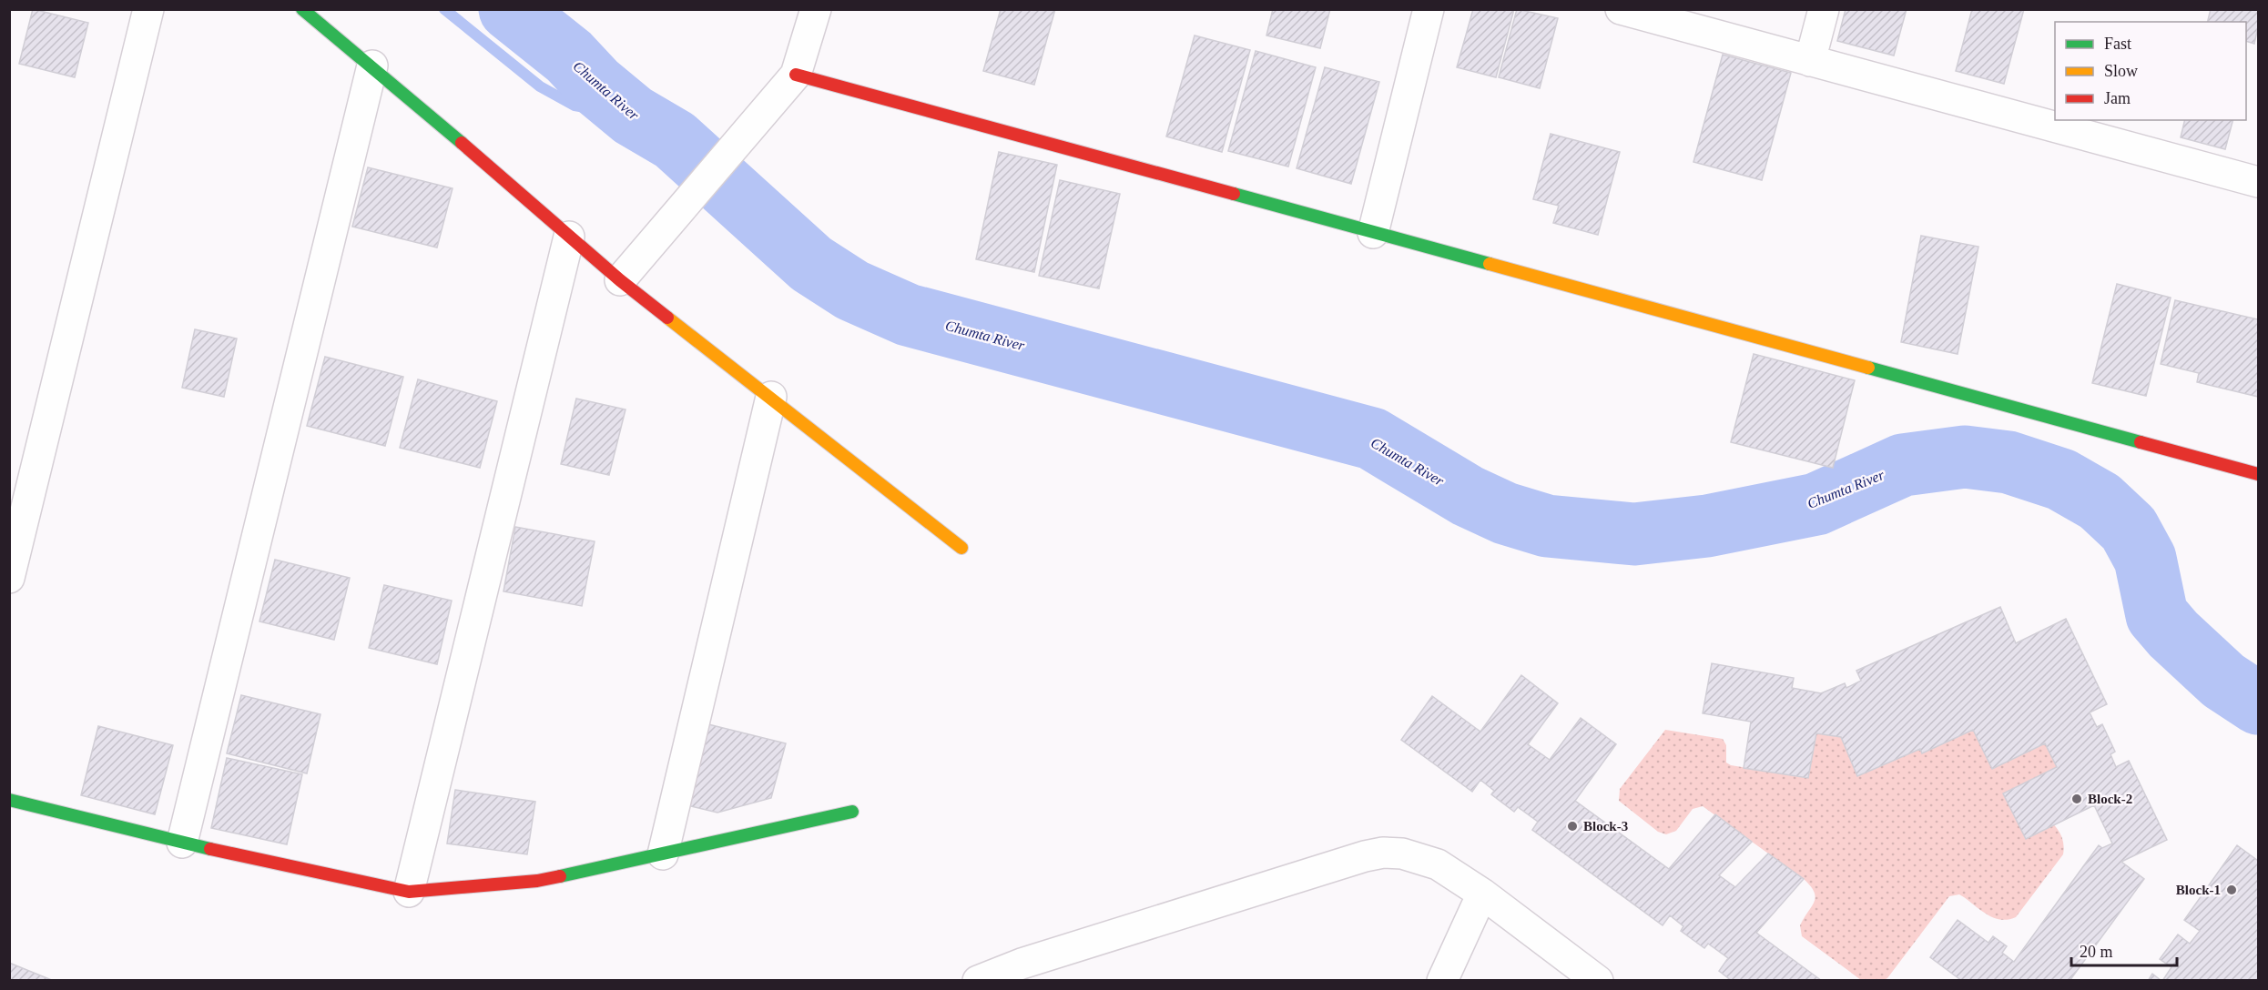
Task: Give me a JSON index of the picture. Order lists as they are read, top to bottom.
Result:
{
  "water": ["Chumta River"],
  "places": ["Block-2", "Block-3", "Block-1"],
  "legend": ["Fast", "Slow", "Jam"],
  "scale_bar": "20 m"
}
